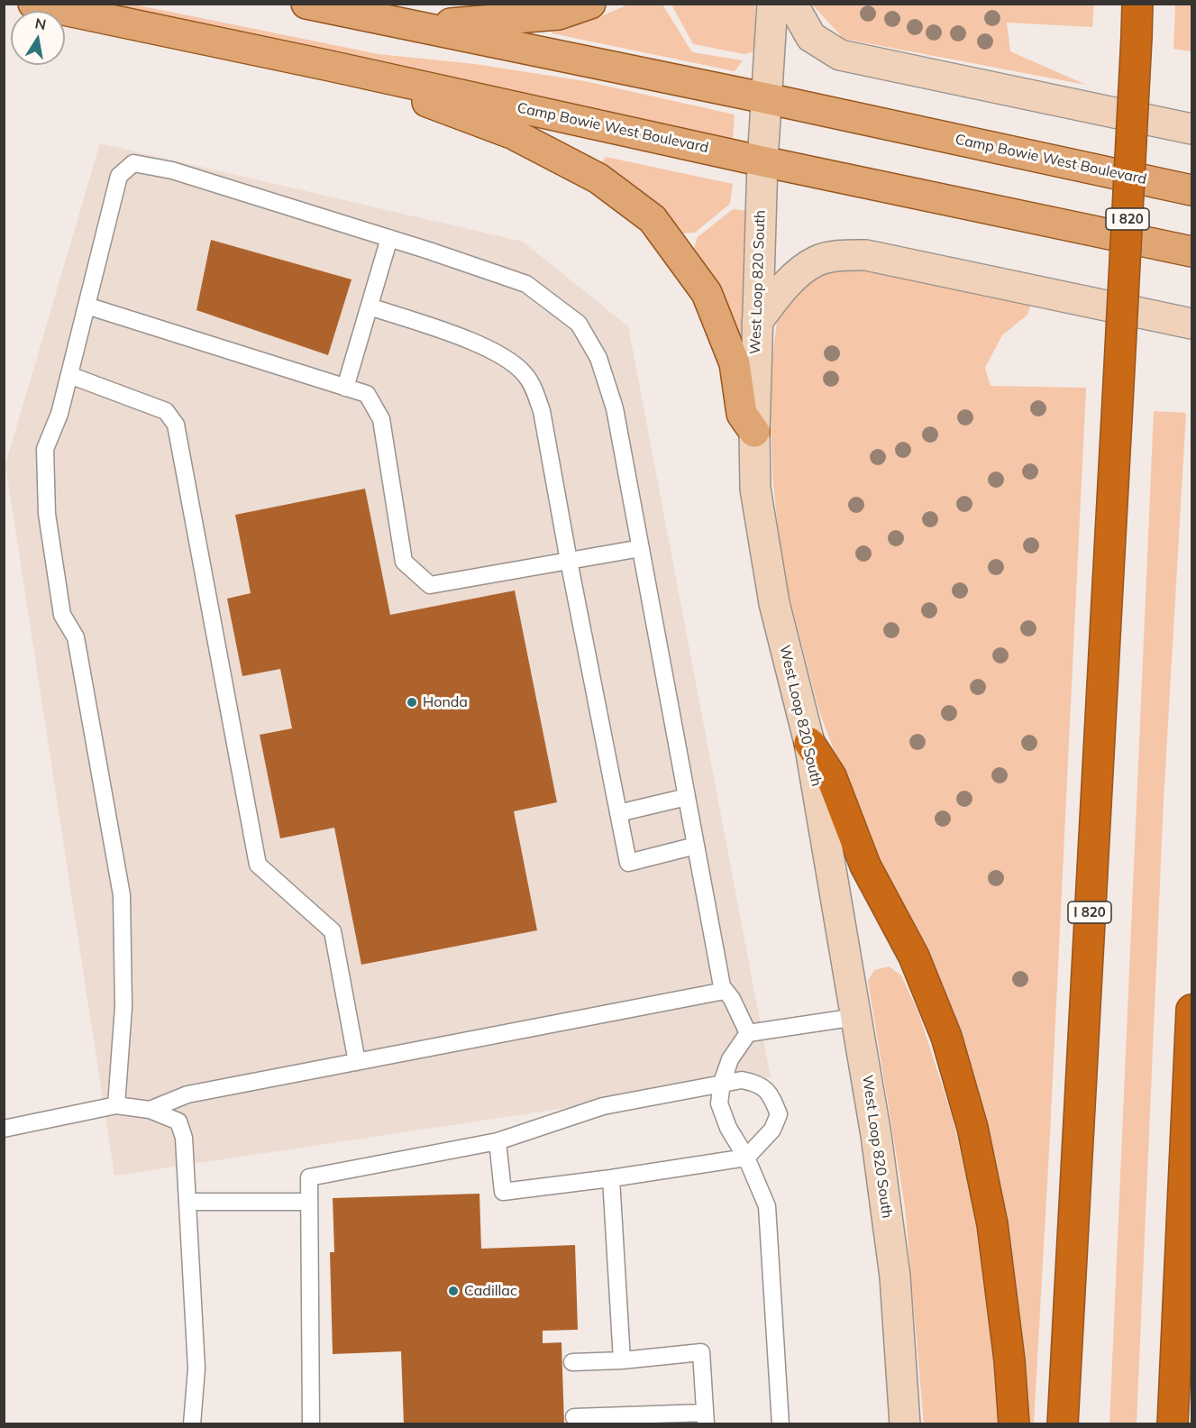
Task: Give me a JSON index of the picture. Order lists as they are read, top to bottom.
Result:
{
  "streets": {
    "highway": ["I 820"],
    "main road": ["Camp Bowie West Boulevard", "West Loop 820 South"]
  },
  "crossings": [
    ["Camp Bowie West Boulevard", "West Loop 820 South"]
  ],
  "places": ["Honda", "Cadillac"],
  "north": "top"
}
